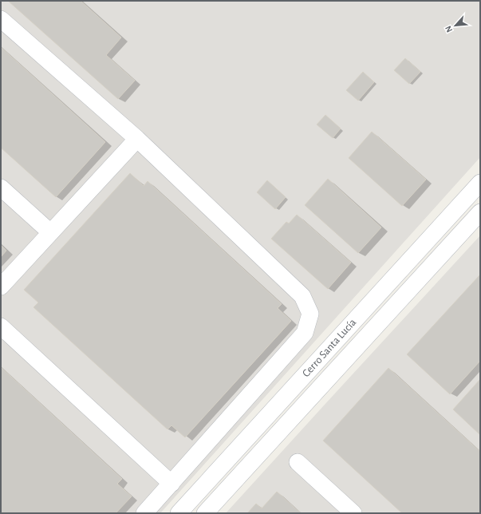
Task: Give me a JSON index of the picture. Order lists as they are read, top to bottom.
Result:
{
  "streets": {
    "street": ["Cerro Santa Lucía"]
  },
  "north": "bottom left"
}
